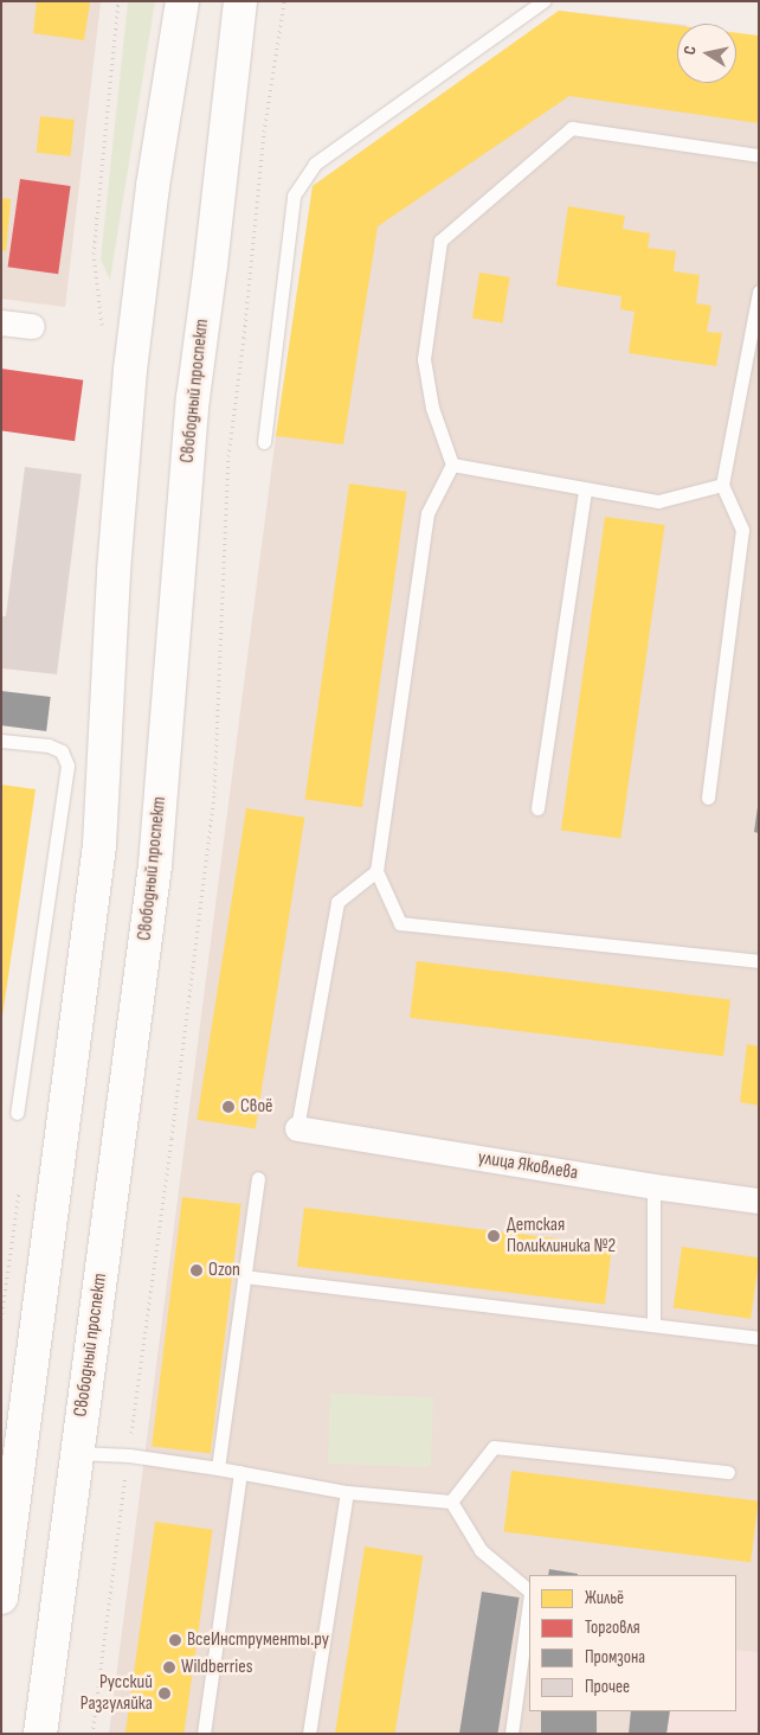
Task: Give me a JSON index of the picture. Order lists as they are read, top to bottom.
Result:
{
  "streets": {
    "main road": ["Свободный проспект"],
    "street": ["улица Яковлева"]
  },
  "places": [
    "Своё",
    "Детская Поликлиника №2",
    "Ozon",
    "ВсеИнструменты.ру",
    "Wildberries",
    "Русский Разгуляйка"
  ],
  "legend": [
    "Жильё",
    "Торговля",
    "Промзона",
    "Прочее"
  ],
  "north": "left"
}
